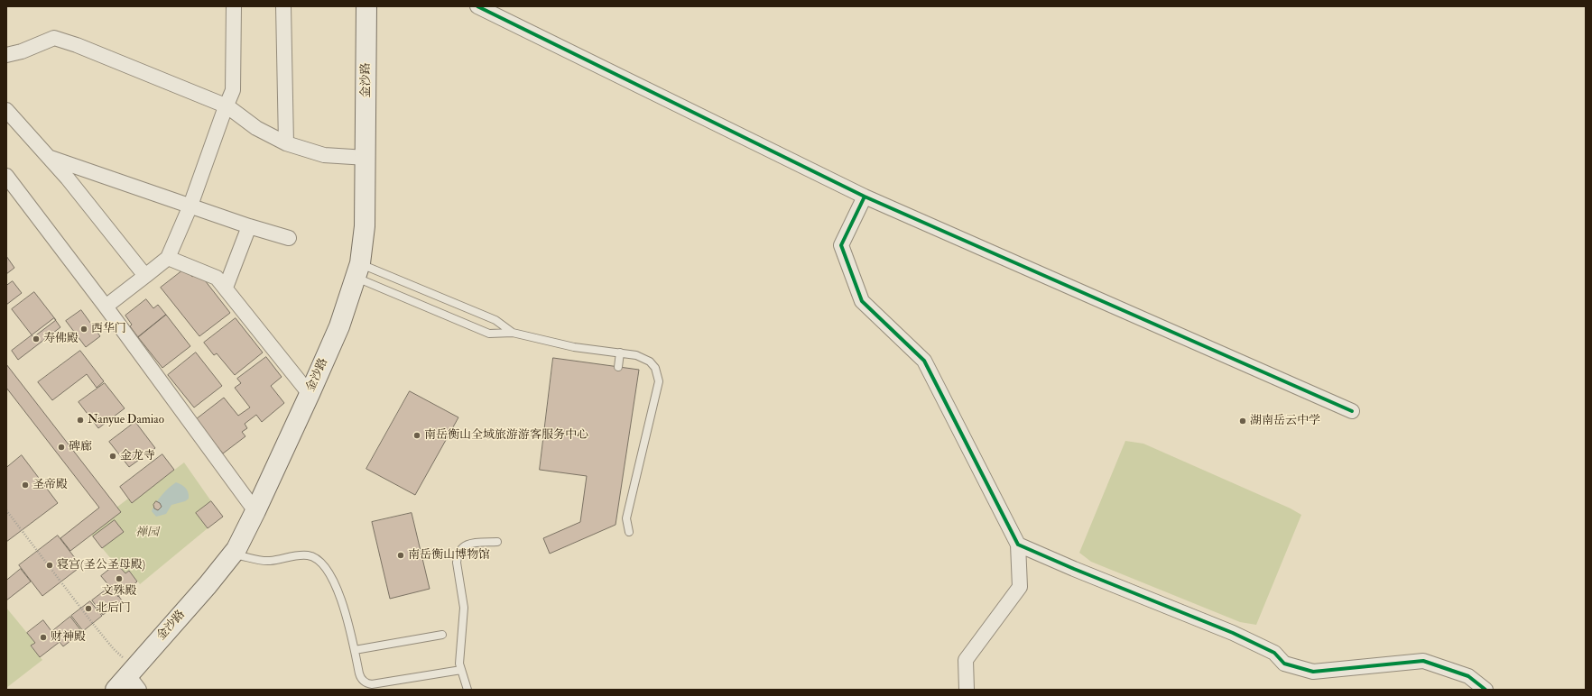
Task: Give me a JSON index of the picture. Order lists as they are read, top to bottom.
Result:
{
  "streets": {
    "main road": ["金沙路"]
  },
  "parks": ["禅园"],
  "places": [
    "西华门",
    "寿佛殿",
    "Nanyue Damiao",
    "湖南岳云中学",
    "南岳衡山全域旅游游客服务中心",
    "碑廊",
    "金龙寺",
    "圣帝殿",
    "南岳衡山博物馆",
    "寝宫(圣公圣母殿)",
    "文殊殿",
    "北后门",
    "财神殿"
  ]
}
